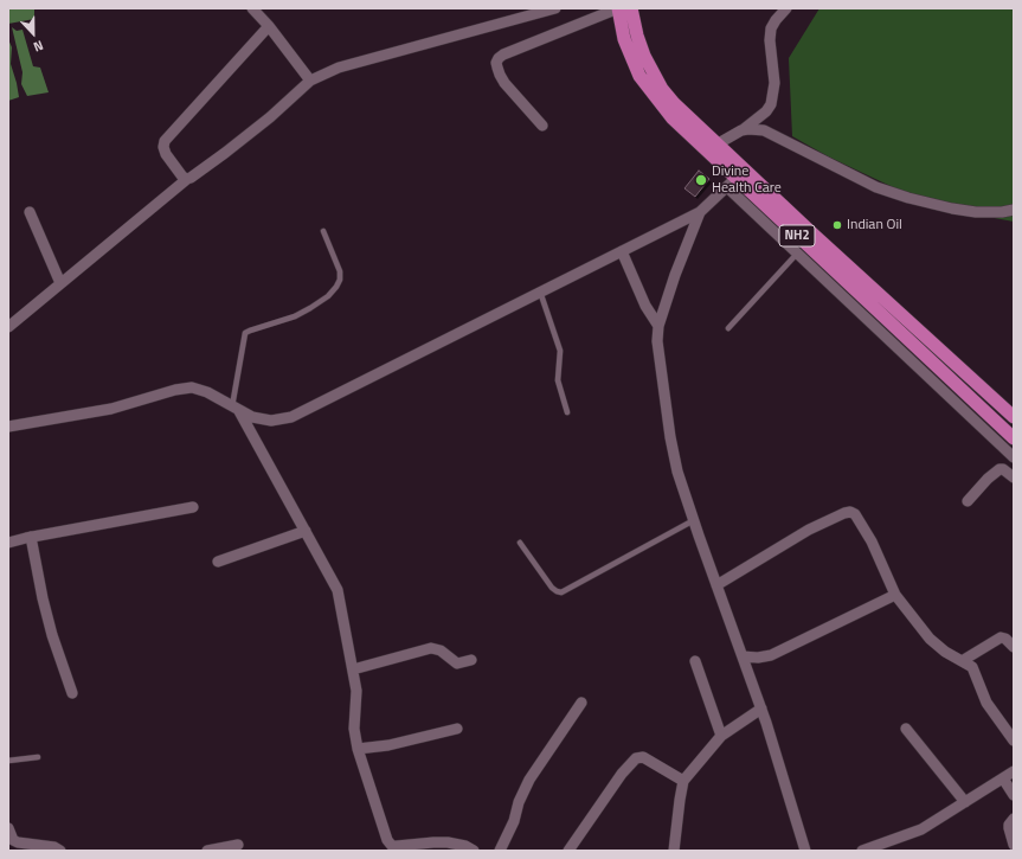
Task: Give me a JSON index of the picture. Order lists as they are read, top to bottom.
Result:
{
  "streets": {
    "highway": ["NH2"]
  },
  "places": ["Divine Health Care", "Indian Oil"],
  "north": "bottom"
}
